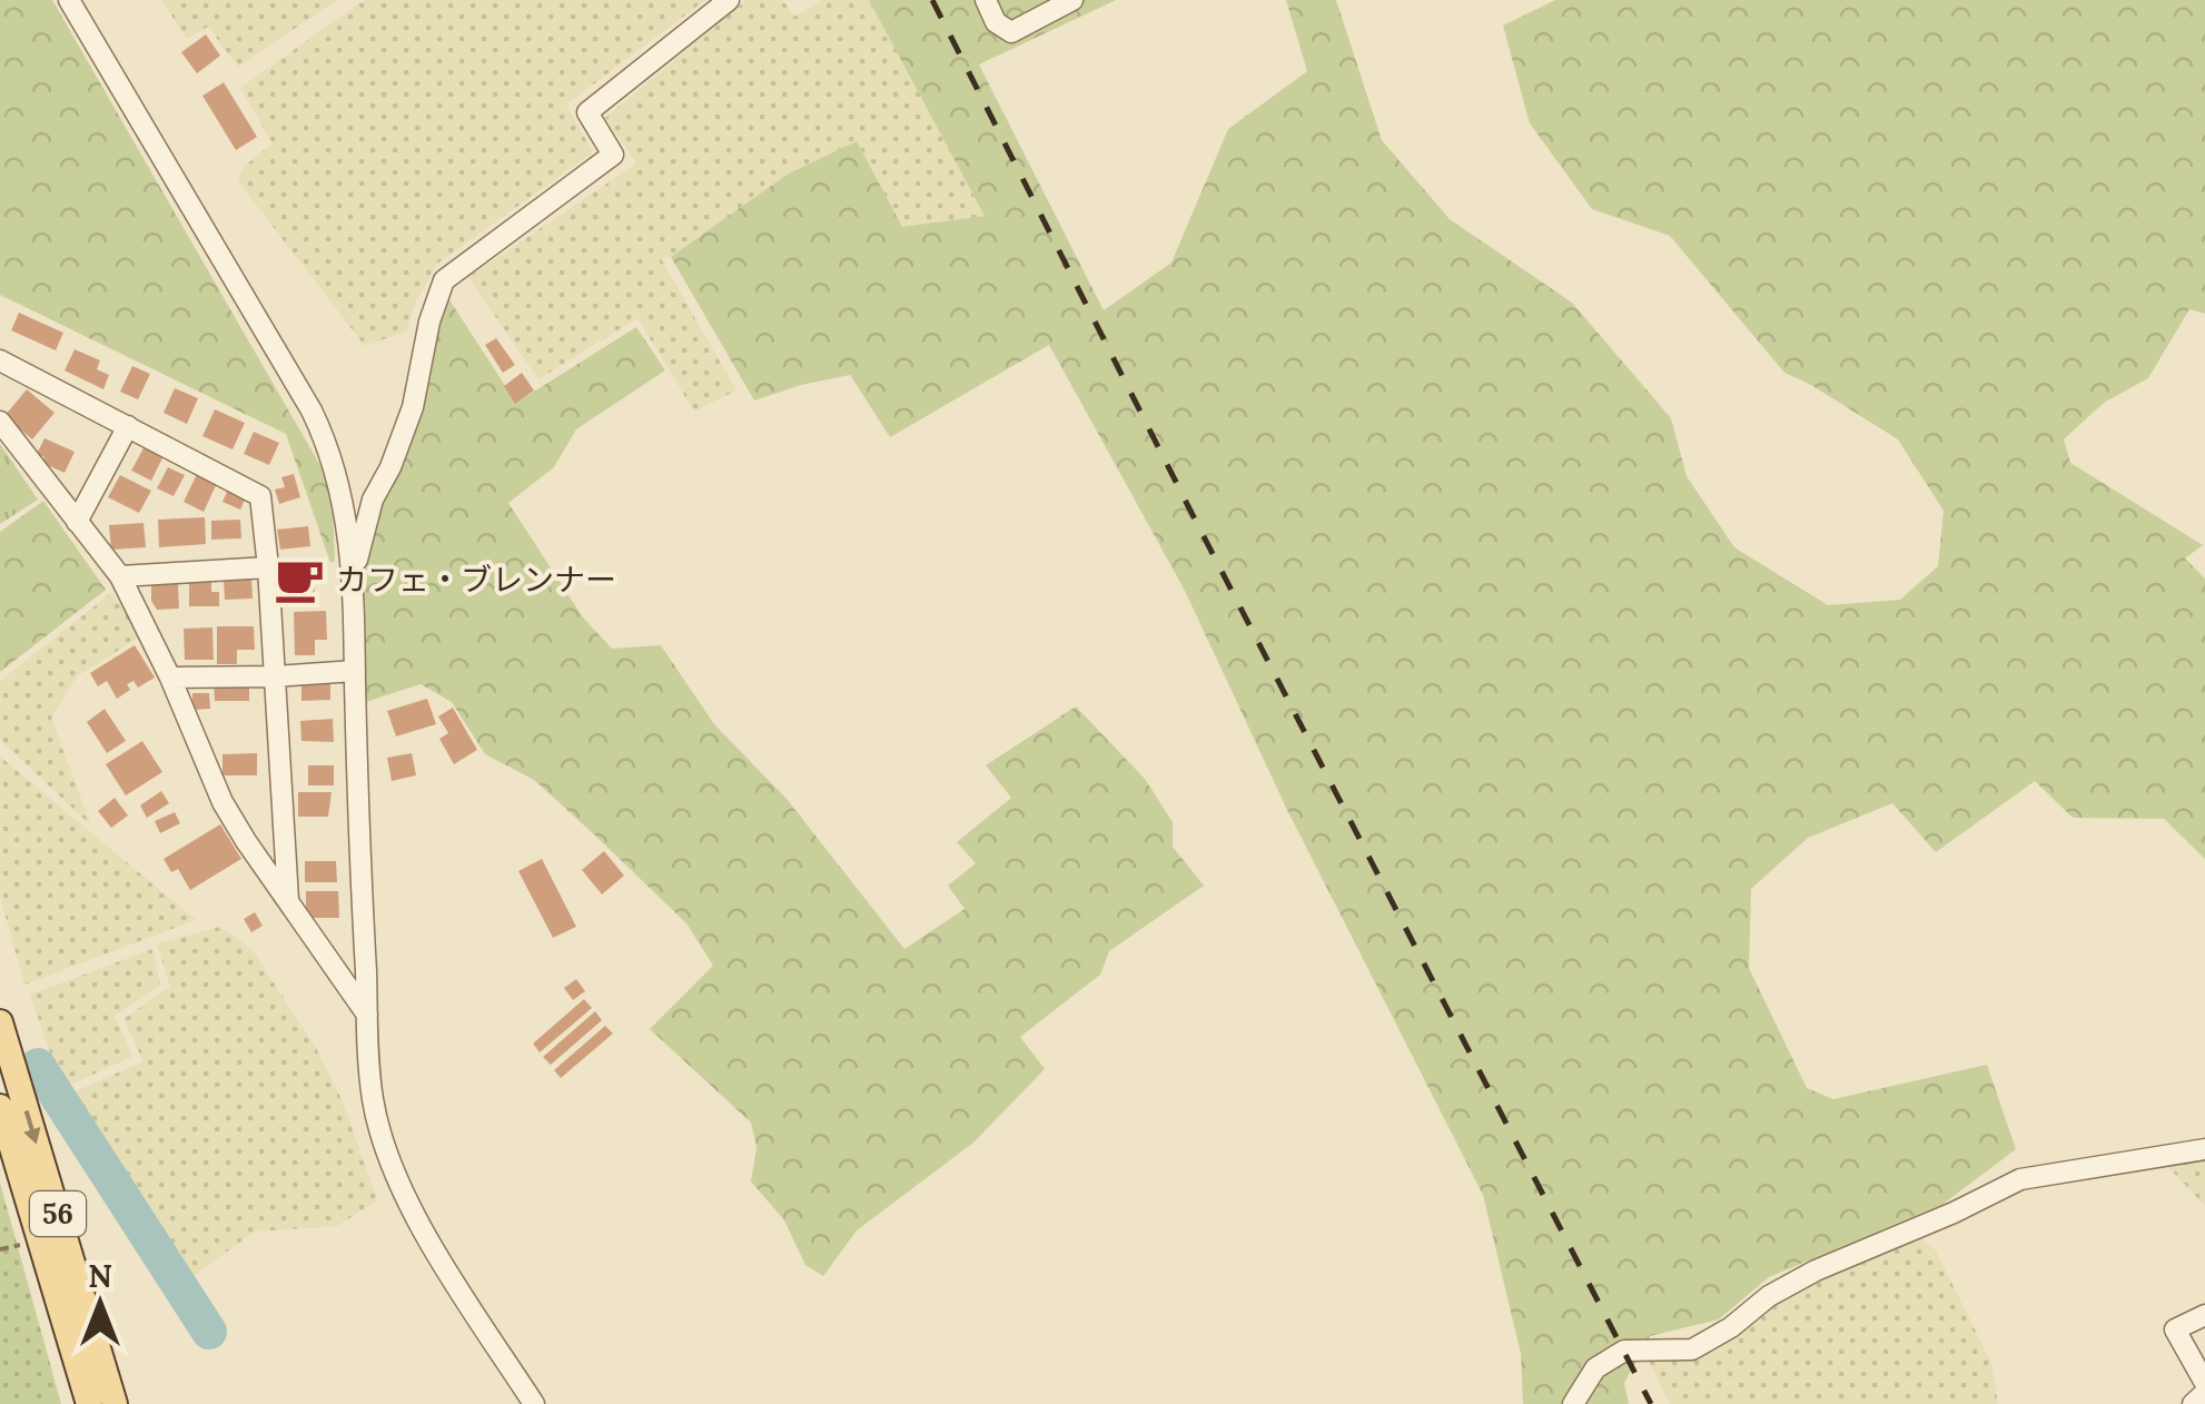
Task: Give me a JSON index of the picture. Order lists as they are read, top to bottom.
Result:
{
  "streets": {
    "main road": ["56"]
  },
  "places": {
    "cafe": ["カフェ・ブレンナー"]
  },
  "north": "top"
}
